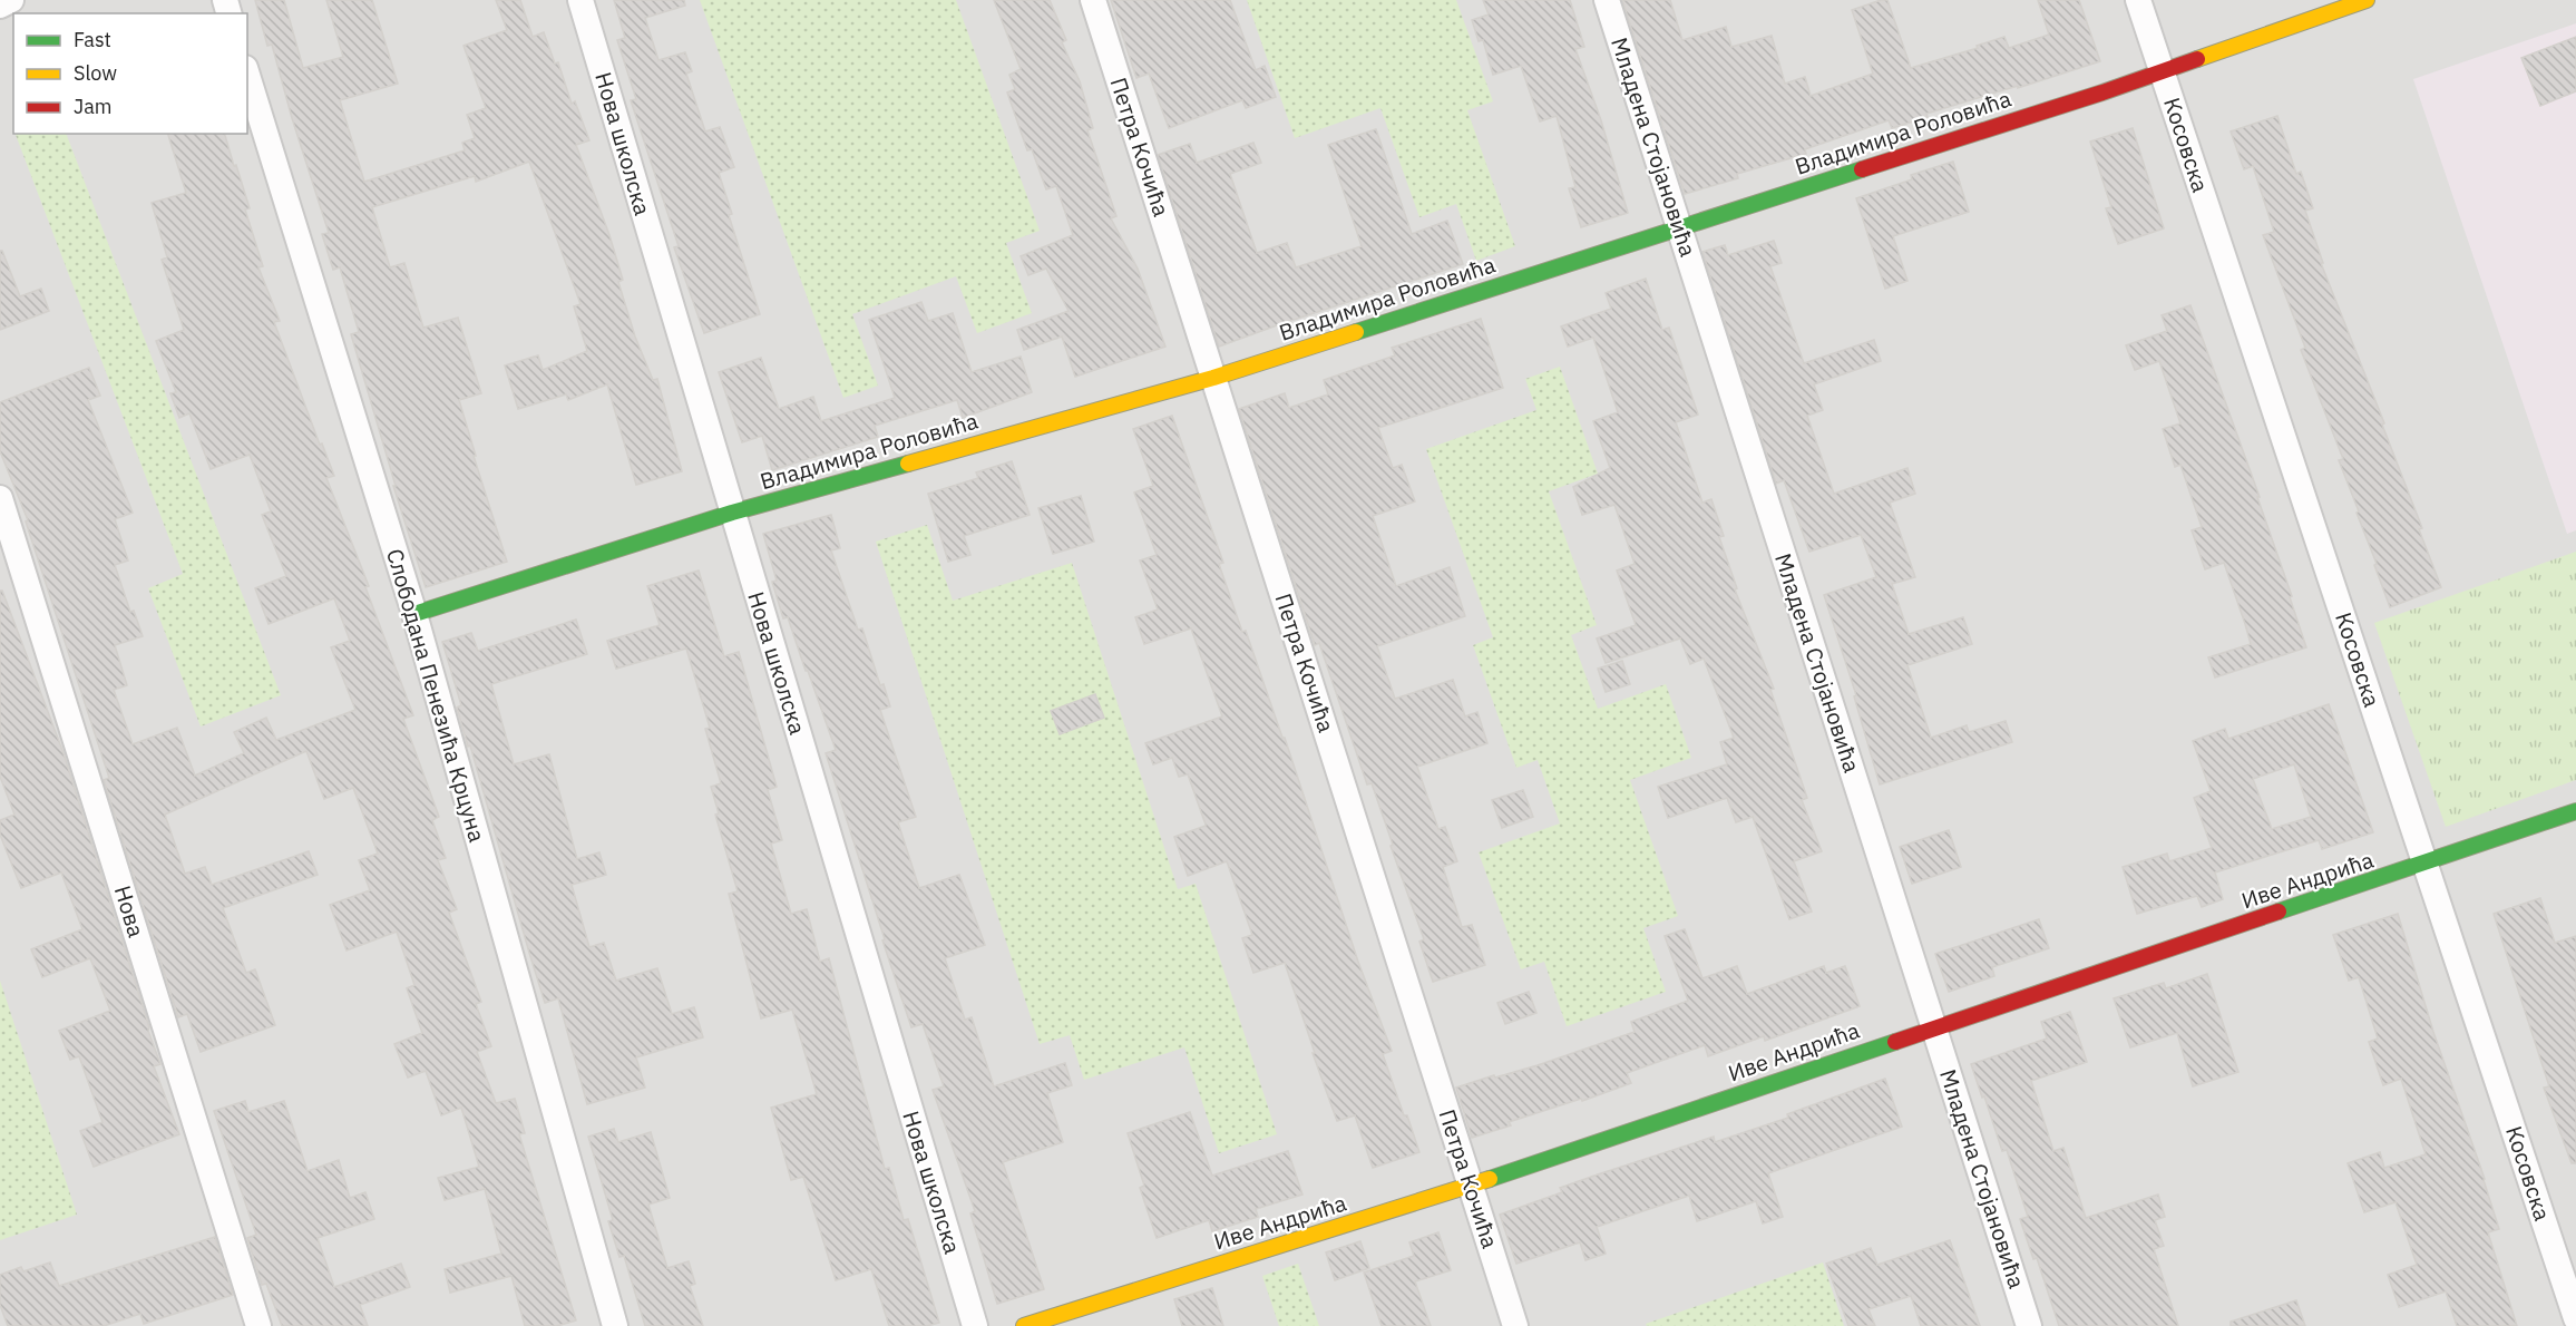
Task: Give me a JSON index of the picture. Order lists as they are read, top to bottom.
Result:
{
  "streets": {
    "street": [
      "Владимира Роловића",
      "Нова школска",
      "Косовска",
      "Петра Кочића",
      "Младена Стојановића",
      "Слободана Пенезића Крцуна",
      "Иве Андрића",
      "Нова"
    ]
  },
  "crossings": [
    ["Владимира Роловића", "Нова школска"],
    ["Владимира Роловића", "Косовска"],
    ["Владимира Роловића", "Петра Кочића"],
    ["Владимира Роловића", "Младена Стојановића"],
    ["Владимира Роловића", "Слободана Пенезића Крцуна"],
    ["Косовска", "Иве Андрића"],
    ["Петра Кочића", "Иве Андрића"],
    ["Младена Стојановића", "Иве Андрића"]
  ],
  "legend": ["Fast", "Slow", "Jam"]
}
